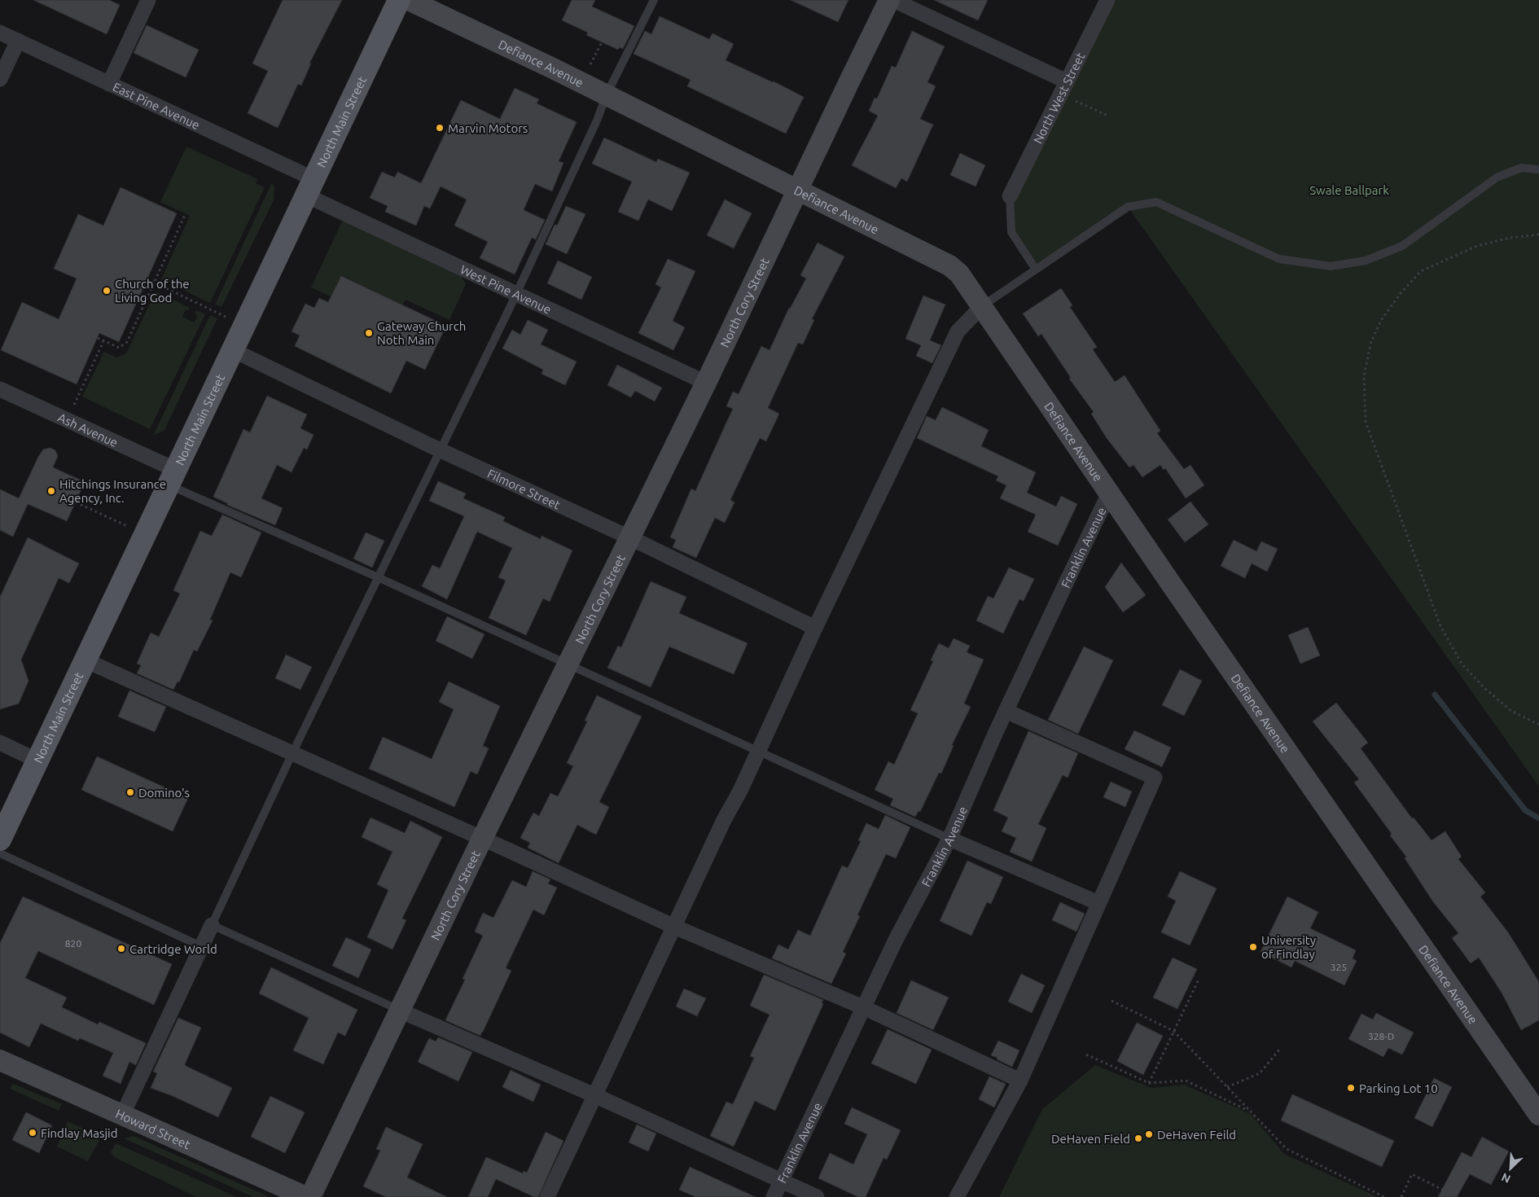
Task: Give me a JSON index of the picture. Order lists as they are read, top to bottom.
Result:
{
  "streets": {
    "main road": ["North Main Street"],
    "street": [
      "Defiance Avenue",
      "North West Street",
      "East Pine Avenue",
      "West Pine Avenue",
      "North Cory Street",
      "Ash Avenue",
      "Filmore Street",
      "Franklin Avenue",
      "Howard Street"
    ]
  },
  "crossings": [
    ["Defiance Avenue", "North Cory Street"],
    ["Defiance Avenue", "Franklin Avenue"],
    ["East Pine Avenue", "North Main Street"],
    ["East Pine Avenue", "West Pine Avenue"],
    ["North Main Street", "West Pine Avenue"],
    ["North Main Street", "Ash Avenue"],
    ["North Main Street", "Filmore Street"],
    ["West Pine Avenue", "North Cory Street"],
    ["North Cory Street", "Filmore Street"]
  ],
  "parks": ["Swale Ballpark"],
  "places": [
    "Marvin Motors",
    "Church of the Living God",
    "Gateway Church Noth Main",
    "Hitchings Insurance Agency, Inc.",
    "Domino's",
    "University of Findlay",
    "Cartridge World",
    "Parking Lot 10",
    "Findlay Masjid",
    "DeHaven Feild",
    "DeHaven Field"
  ],
  "house_numbers": ["820", "325", "328-D"],
  "north": "bottom left"
}
